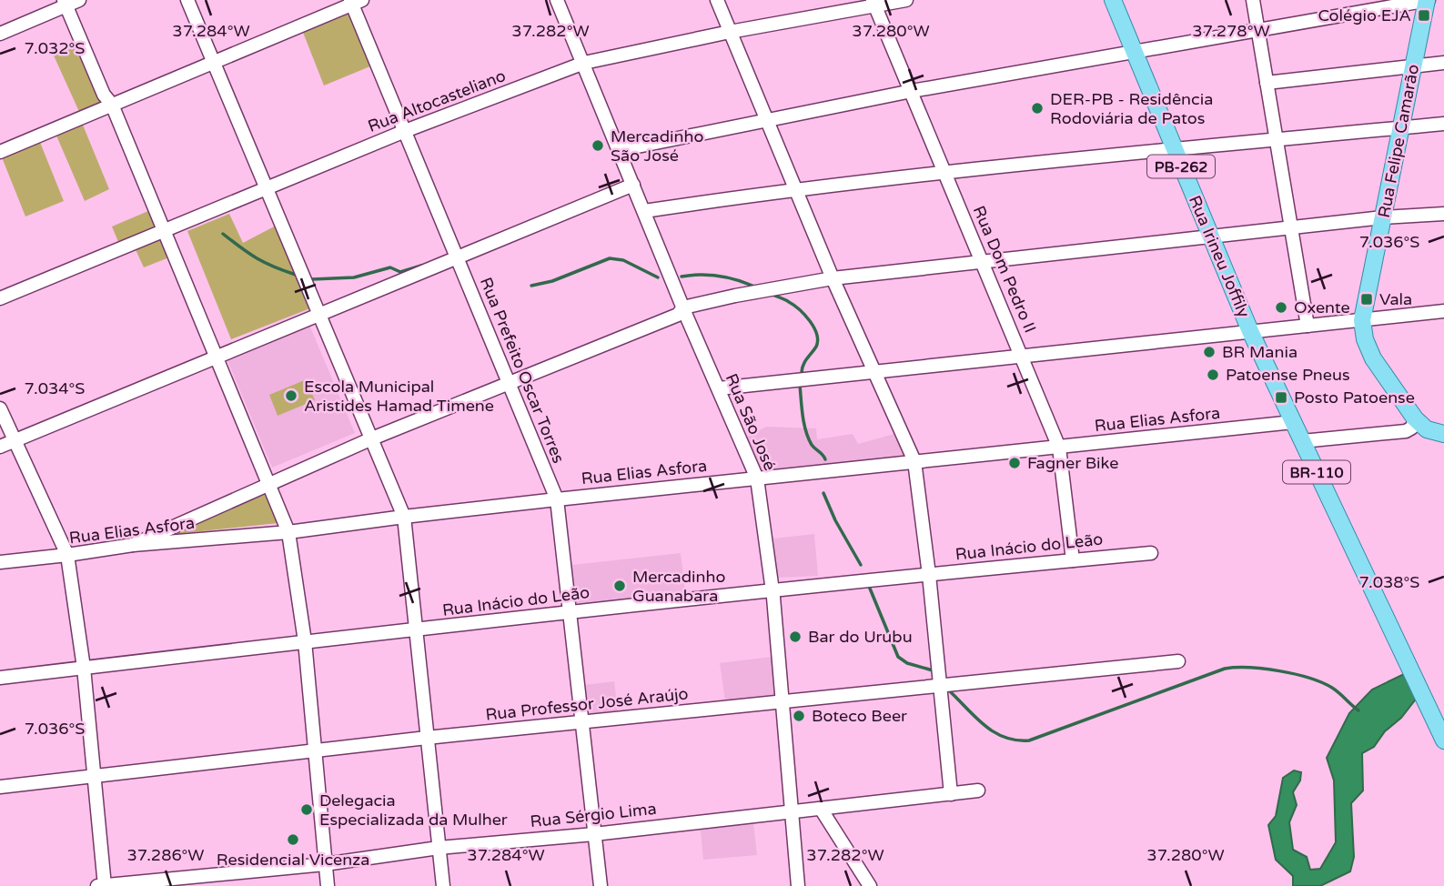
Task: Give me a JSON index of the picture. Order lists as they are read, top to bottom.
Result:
{
  "streets": {
    "main road": [
      "Rua Felipe Camarão",
      "PB-262",
      "Rua Irineu Joffily",
      "BR-110"
    ],
    "street": [
      "Rua Altocasteliano",
      "Rua Dom Pedro II",
      "Rua Prefeito Oscar Torres",
      "Rua Elias Asfora",
      "Rua São José",
      "Rua Inácio do Leão",
      "Rua Professor José Araújo",
      "Rua Sérgio Lima"
    ]
  },
  "crossings": [
    ["Rua Altocasteliano", "Rua Dom Pedro II"],
    ["Rua Altocasteliano", "Rua Prefeito Oscar Torres"],
    ["Rua Altocasteliano", "Rua São José"],
    ["Rua Felipe Camarão", "BR-110"],
    ["Rua Irineu Joffily", "Rua Elias Asfora"],
    ["Rua Irineu Joffily", "BR-110"],
    ["Rua Dom Pedro II", "Rua Elias Asfora"],
    ["Rua Dom Pedro II", "Rua Inácio do Leão"],
    ["Rua Prefeito Oscar Torres", "Rua Elias Asfora"],
    ["Rua Prefeito Oscar Torres", "Rua Inácio do Leão"],
    ["Rua Prefeito Oscar Torres", "Rua Professor José Araújo"],
    ["Rua Prefeito Oscar Torres", "Rua Sérgio Lima"],
    ["Rua Elias Asfora", "Rua São José"],
    ["Rua São José", "Rua Inácio do Leão"],
    ["Rua São José", "Rua Professor José Araújo"],
    ["Rua São José", "Rua Sérgio Lima"]
  ],
  "places": {
    "transit": ["Colégio EJA", "Vala", "Posto Patoense"],
    "other": [
      "DER-PB - Residência Rodoviária de Patos",
      "Mercadinho São José",
      "Oxente",
      "BR Mania",
      "Patoense Pneus",
      "Escola Municipal Aristides Hamad Timene",
      "Fagner Bike",
      "Mercadinho Guanabara",
      "Bar do Urubu",
      "Boteco Beer",
      "Delegacia Especializada da Mulher",
      "Residencial Vicenza"
    ]
  },
  "coordinates": [
    "37.278°W",
    "37.284°W",
    "37.282°W",
    "37.280°W",
    "7.032°S",
    "7.036°S",
    "7.034°S",
    "7.038°S",
    "37.286°W"
  ]
}
